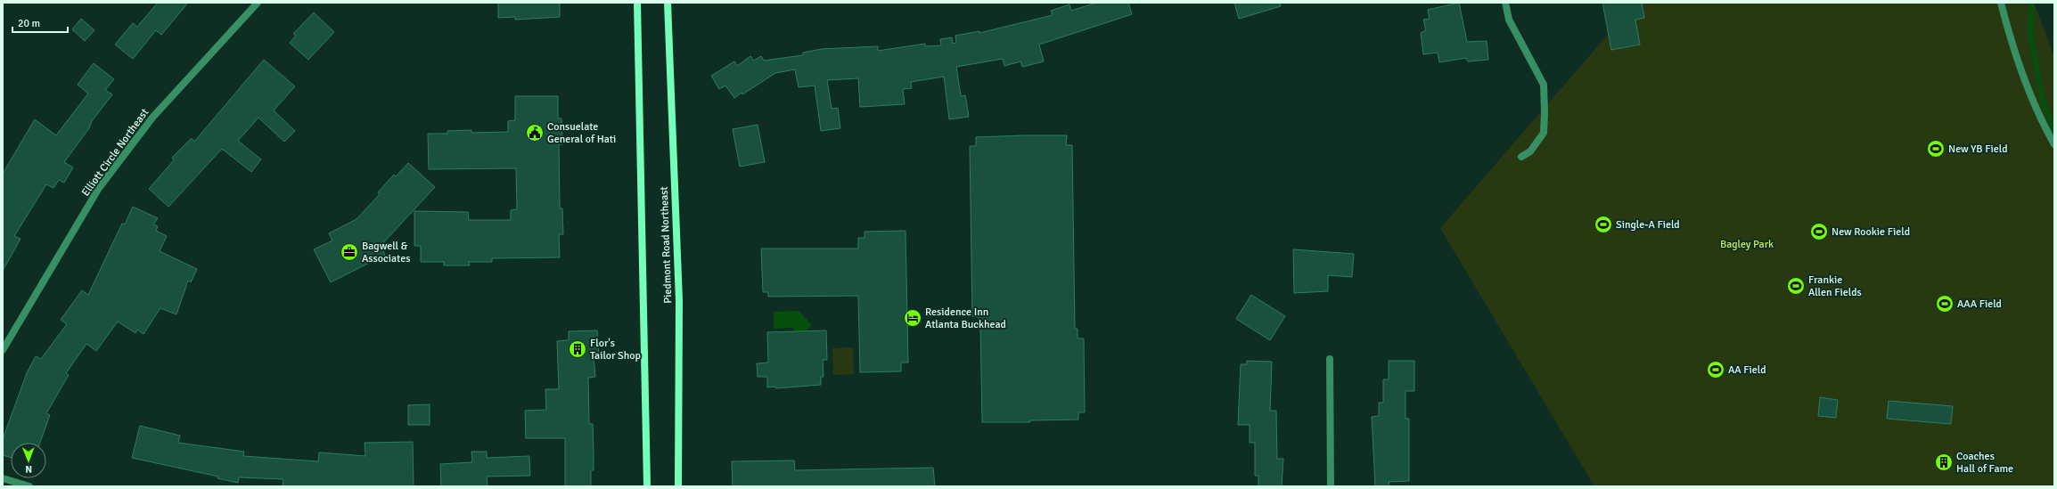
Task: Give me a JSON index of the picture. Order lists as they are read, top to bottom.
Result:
{
  "streets": {
    "main road": ["Piedmont Road Northeast"],
    "street": ["Elliott Circle Northeast"]
  },
  "parks": ["Bagley Park"],
  "places": {
    "public building": ["Consuelate General of Hati"],
    "sports": [
      "New YB Field",
      "Single-A Field",
      "New Rookie Field",
      "Frankie Allen Fields",
      "AAA Field",
      "AA Field"
    ],
    "office": ["Bagwell & Associates"],
    "hotel": ["Residence Inn Atlanta Buckhead"],
    "building": ["Flor's Tailor Shop", "Coaches Hall of Fame"]
  },
  "scale_bar": "20 m",
  "north": "bottom"
}
